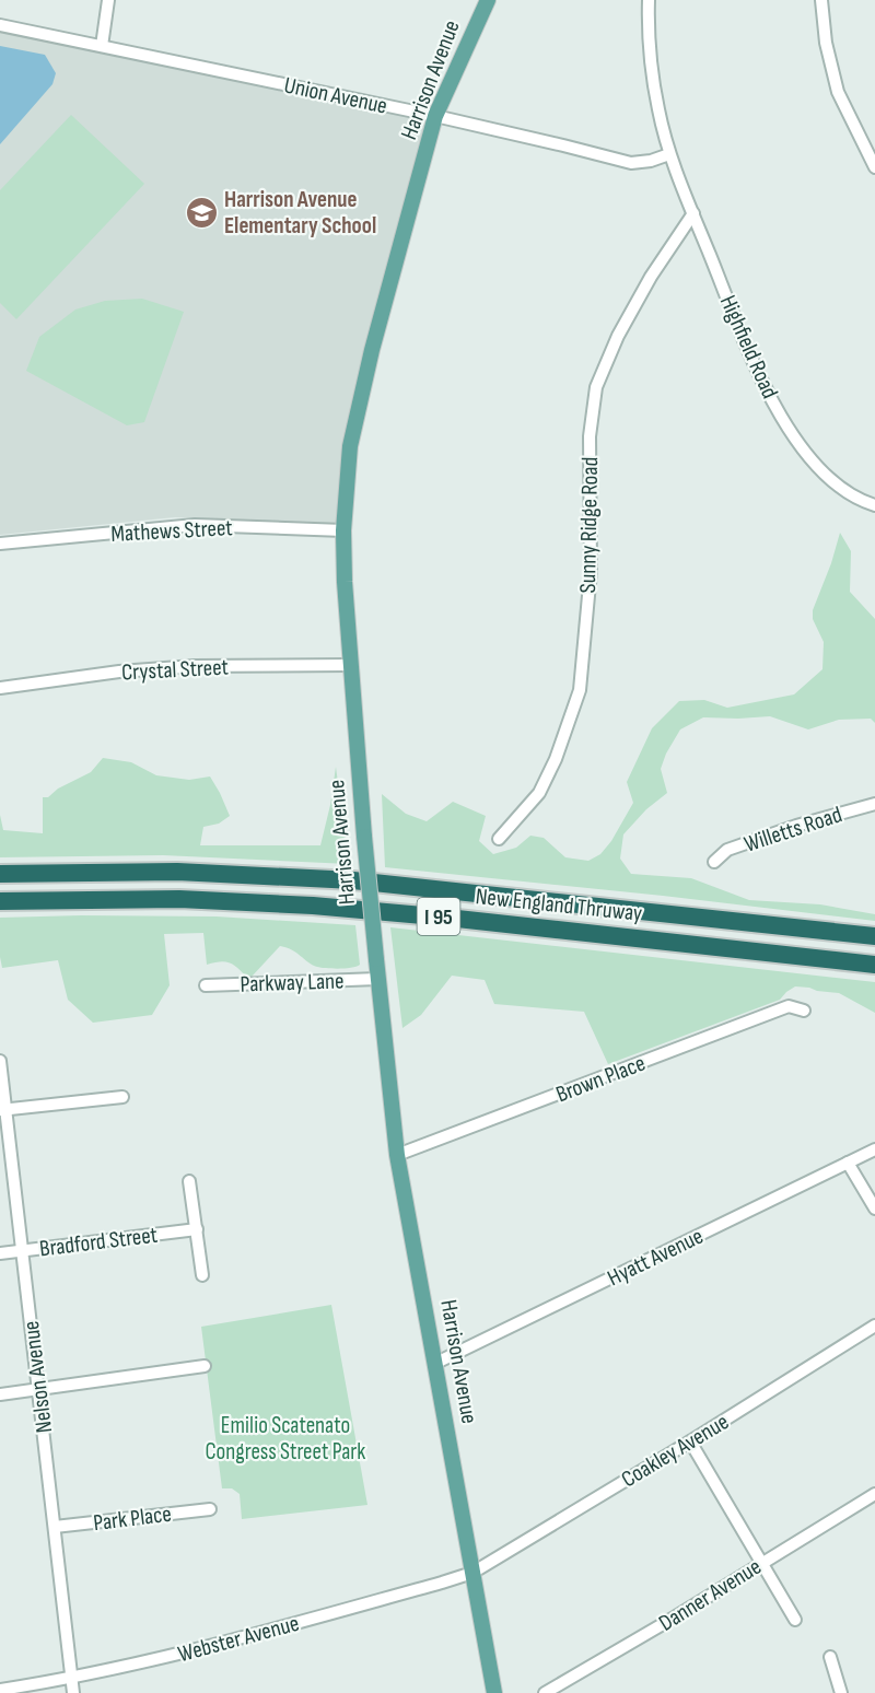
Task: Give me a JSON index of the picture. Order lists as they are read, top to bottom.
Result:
{
  "streets": {
    "highway": ["New England Thruway", "I 95"],
    "main road": ["Harrison Avenue"],
    "street": [
      "Union Avenue",
      "Highfield Road",
      "Sunny Ridge Road",
      "Mathews Street",
      "Crystal Street",
      "Willetts Road",
      "Parkway Lane",
      "Brown Place",
      "Bradford Street",
      "Hyatt Avenue",
      "Nelson Avenue",
      "Coakley Avenue",
      "Park Place",
      "Danner Avenue",
      "Webster Avenue"
    ]
  },
  "crossings": [
    ["Harrison Avenue", "Union Avenue"],
    ["Harrison Avenue", "Mathews Street"],
    ["Harrison Avenue", "Crystal Street"],
    ["Harrison Avenue", "Parkway Lane"],
    ["Harrison Avenue", "Brown Place"],
    ["Harrison Avenue", "Hyatt Avenue"],
    ["Harrison Avenue", "Coakley Avenue"],
    ["Harrison Avenue", "Webster Avenue"],
    ["Union Avenue", "Highfield Road"],
    ["Highfield Road", "Sunny Ridge Road"],
    ["Bradford Street", "Nelson Avenue"],
    ["Nelson Avenue", "Park Place"],
    ["Nelson Avenue", "Webster Avenue"],
    ["Coakley Avenue", "Webster Avenue"]
  ],
  "parks": ["Emilio Scatenato Congress Street Park"],
  "places": {
    "school or university": ["Harrison Avenue Elementary School"]
  }
}
